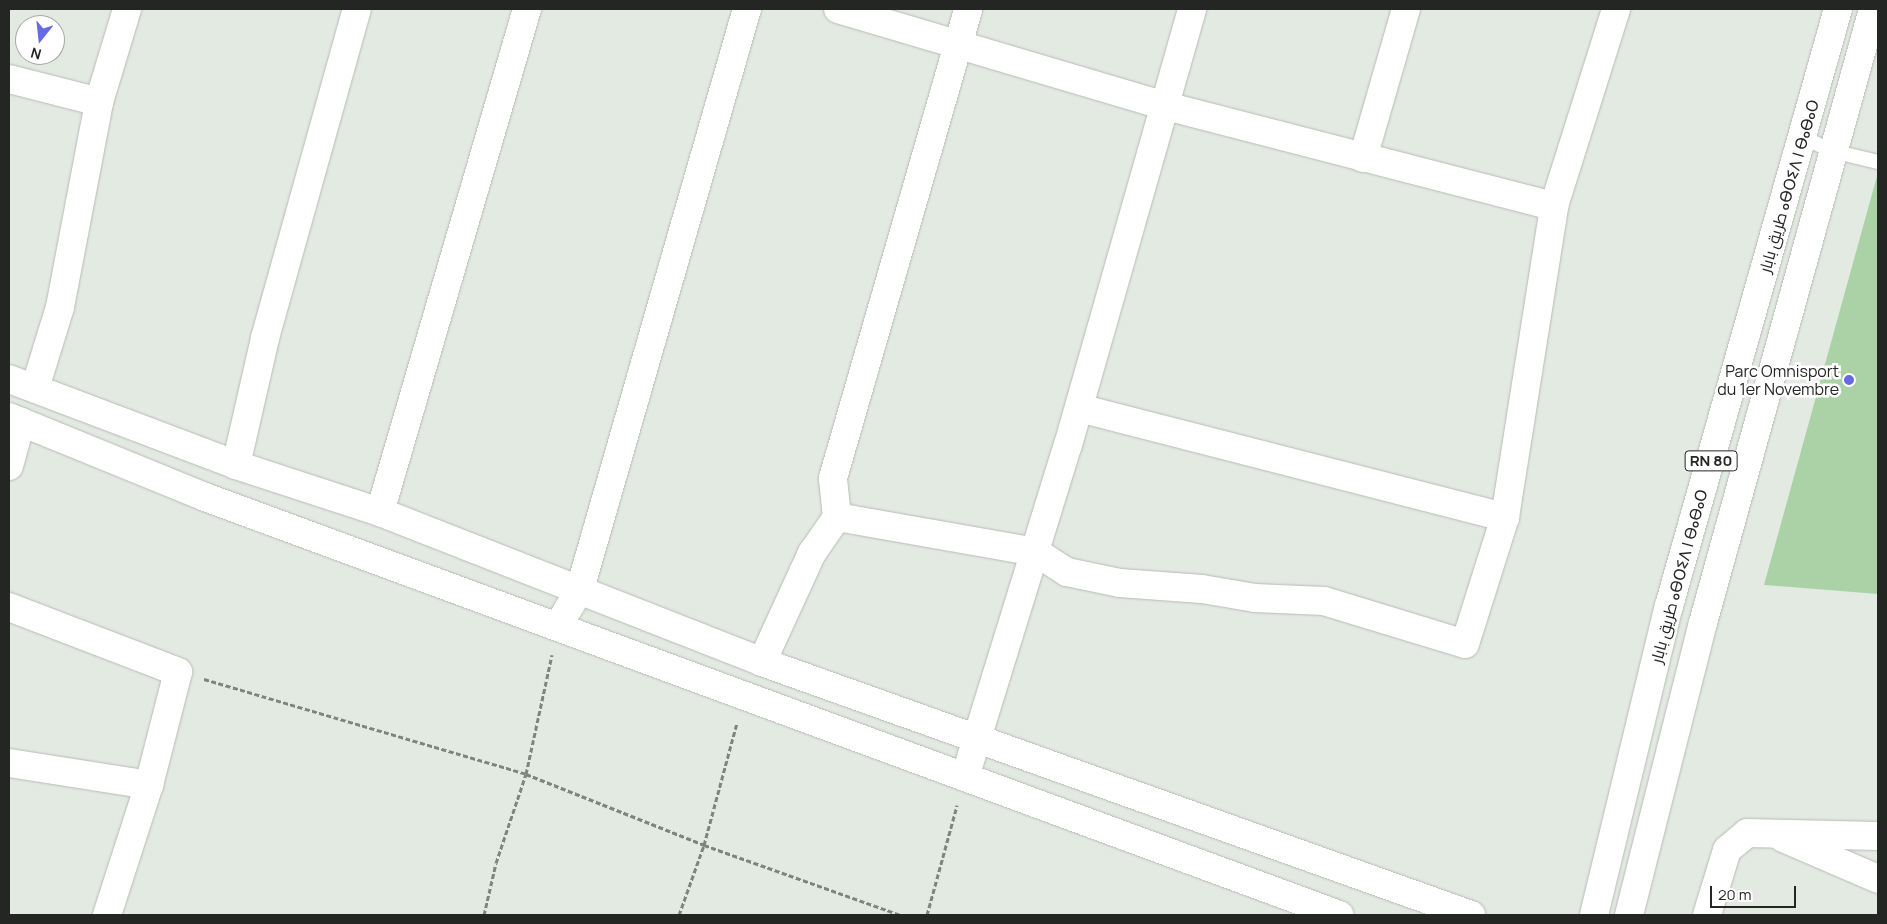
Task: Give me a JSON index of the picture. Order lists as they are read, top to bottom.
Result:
{
  "streets": {
    "street": ["طريق بابار ⴰⴱⵔⵉⴷ ⵏ ⴱⴰⴱⴰⵔ", "RN 80"]
  },
  "places": ["Parc Omnisport du 1er Novembre"],
  "scale_bar": "20 m",
  "north": "bottom"
}
